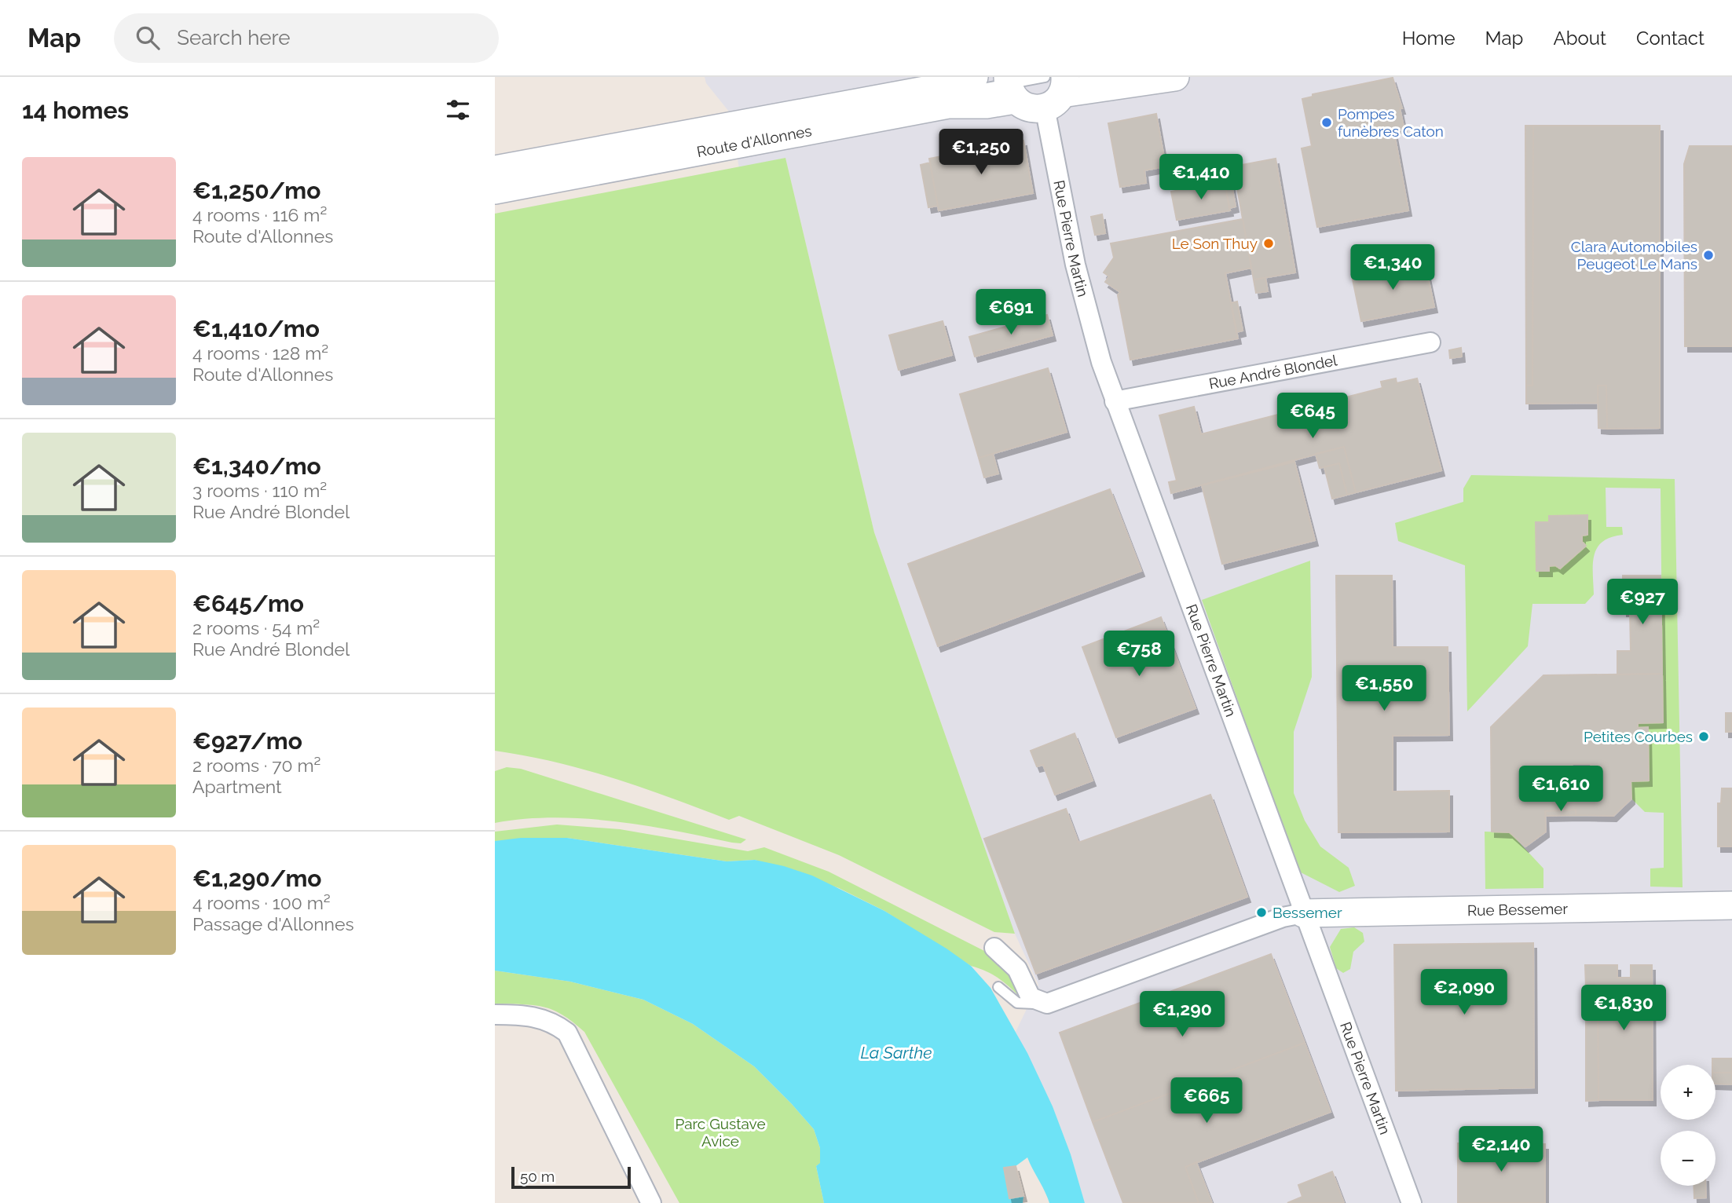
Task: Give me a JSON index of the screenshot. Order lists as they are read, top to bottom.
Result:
{
  "streets": {
    "main road": ["Route d'Allonnes", "Rue Bessemer"],
    "street": ["Rue Pierre Martin", "Rue André Blondel"]
  },
  "crossings": [
    ["Route d'Allonnes", "Rue Pierre Martin"],
    ["Rue Pierre Martin", "Rue André Blondel"],
    ["Rue Pierre Martin", "Rue Bessemer"]
  ],
  "water": ["La Sarthe"],
  "parks": ["Parc Gustave Avice"],
  "places": [
    "Pompes funèbres Caton",
    "Le Son Thuy",
    "Clara Automobiles Peugeot Le Mans",
    "Petites Courbes",
    "Bessemer"
  ],
  "scale_bar": "50 m",
  "page": {
    "header": "Map",
    "search": "Search here",
    "nav": [
      "Home",
      "Map",
      "About",
      "Contact"
    ],
    "heading": "14 homes",
    "price": [
      "€1,250",
      "€1,410",
      "€1,340",
      "€691",
      "€645",
      "€927",
      "€758",
      "€1,550",
      "€1,610",
      "€2,090",
      "€1,830",
      "€1,290",
      "€665",
      "€2,140"
    ],
    "list": [
      {
        "name": "€1,250/mo",
        "note": "4 rooms · 116 m² · Route d'Allonnes"
      },
      {
        "name": "€1,410/mo",
        "note": "4 rooms · 128 m² · Route d'Allonnes"
      },
      {
        "name": "€1,340/mo",
        "note": "3 rooms · 110 m² · Rue André Blondel"
      },
      {
        "name": "€645/mo",
        "note": "2 rooms · 54 m² · Rue André Blondel"
      },
      {
        "name": "€927/mo",
        "note": "2 rooms · 70 m² · Apartment"
      },
      {
        "name": "€1,290/mo",
        "note": "4 rooms · 100 m² · Passage d'Allonnes"
      }
    ],
    "map_buttons": ["+", "−"],
    "scale": "50 m"
  }
}
